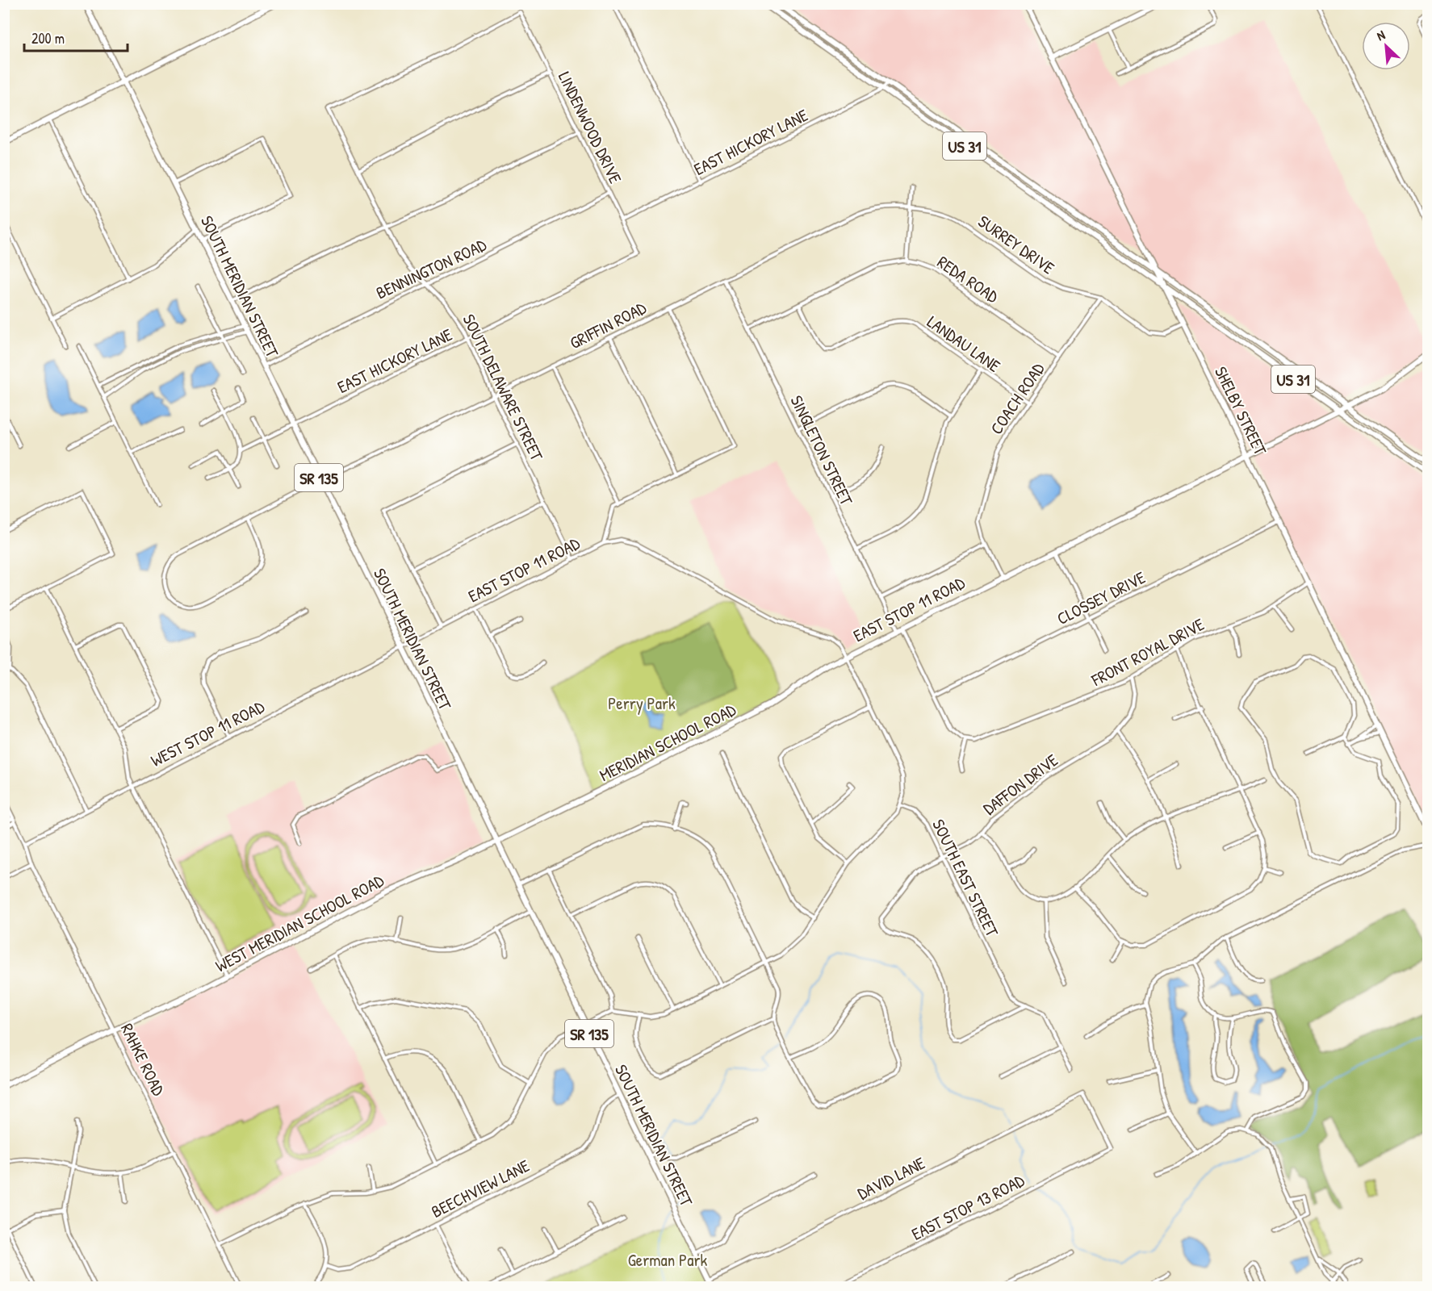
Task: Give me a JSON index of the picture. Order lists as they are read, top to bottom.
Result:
{
  "streets": {
    "main road": [
      "US 31",
      "SOUTH MERIDIAN STREET",
      "SHELBY STREET",
      "SR 135",
      "EAST STOP 11 ROAD",
      "MERIDIAN SCHOOL ROAD",
      "WEST MERIDIAN SCHOOL ROAD"
    ],
    "street": [
      "LINDENWOOD DRIVE",
      "EAST HICKORY LANE",
      "SURREY DRIVE",
      "BENNINGTON ROAD",
      "REDA ROAD",
      "GRIFFIN ROAD",
      "LANDAU LANE",
      "SOUTH DELAWARE STREET",
      "COACH ROAD",
      "SINGLETON STREET",
      "CLOSSEY DRIVE",
      "FRONT ROYAL DRIVE",
      "WEST STOP 11 ROAD",
      "DAFFON DRIVE",
      "SOUTH EAST STREET",
      "RAHKE ROAD",
      "DAVID LANE",
      "BEECHVIEW LANE",
      "EAST STOP 13 ROAD"
    ]
  },
  "crossings": [
    ["LINDENWOOD DRIVE", "EAST HICKORY LANE"],
    ["LINDENWOOD DRIVE", "BENNINGTON ROAD"],
    ["LINDENWOOD DRIVE", "SOUTH DELAWARE STREET"],
    ["EAST HICKORY LANE", "US 31"],
    ["EAST HICKORY LANE", "SOUTH MERIDIAN STREET"],
    ["EAST HICKORY LANE", "SOUTH DELAWARE STREET"],
    ["US 31", "SHELBY STREET"],
    ["US 31", "EAST STOP 11 ROAD"],
    ["SURREY DRIVE", "GRIFFIN ROAD"],
    ["SURREY DRIVE", "COACH ROAD"],
    ["SURREY DRIVE", "SHELBY STREET"],
    ["BENNINGTON ROAD", "SOUTH MERIDIAN STREET"],
    ["BENNINGTON ROAD", "SOUTH DELAWARE STREET"],
    ["REDA ROAD", "LANDAU LANE"],
    ["REDA ROAD", "COACH ROAD"],
    ["REDA ROAD", "SINGLETON STREET"],
    ["SOUTH MERIDIAN STREET", "GRIFFIN ROAD"],
    ["SOUTH MERIDIAN STREET", "EAST STOP 11 ROAD"],
    ["SOUTH MERIDIAN STREET", "WEST STOP 11 ROAD"],
    ["SOUTH MERIDIAN STREET", "MERIDIAN SCHOOL ROAD"],
    ["SOUTH MERIDIAN STREET", "WEST MERIDIAN SCHOOL ROAD"],
    ["SOUTH MERIDIAN STREET", "DAVID LANE"],
    ["SOUTH MERIDIAN STREET", "BEECHVIEW LANE"],
    ["GRIFFIN ROAD", "SOUTH DELAWARE STREET"],
    ["GRIFFIN ROAD", "SINGLETON STREET"],
    ["LANDAU LANE", "COACH ROAD"],
    ["SOUTH DELAWARE STREET", "EAST STOP 11 ROAD"],
    ["COACH ROAD", "EAST STOP 11 ROAD"],
    ["SHELBY STREET", "EAST STOP 11 ROAD"],
    ["SHELBY STREET", "CLOSSEY DRIVE"],
    ["SHELBY STREET", "FRONT ROYAL DRIVE"],
    ["SINGLETON STREET", "EAST STOP 11 ROAD"],
    ["SINGLETON STREET", "CLOSSEY DRIVE"],
    ["SINGLETON STREET", "FRONT ROYAL DRIVE"],
    ["EAST STOP 11 ROAD", "WEST STOP 11 ROAD"],
    ["EAST STOP 11 ROAD", "MERIDIAN SCHOOL ROAD"],
    ["FRONT ROYAL DRIVE", "DAFFON DRIVE"],
    ["WEST STOP 11 ROAD", "RAHKE ROAD"],
    ["MERIDIAN SCHOOL ROAD", "WEST MERIDIAN SCHOOL ROAD"],
    ["DAFFON DRIVE", "SOUTH EAST STREET"],
    ["WEST MERIDIAN SCHOOL ROAD", "RAHKE ROAD"],
    ["DAVID LANE", "EAST STOP 13 ROAD"]
  ],
  "parks": ["Perry Park", "German Park"],
  "scale_bar": "200 m",
  "north": "top left"
}
